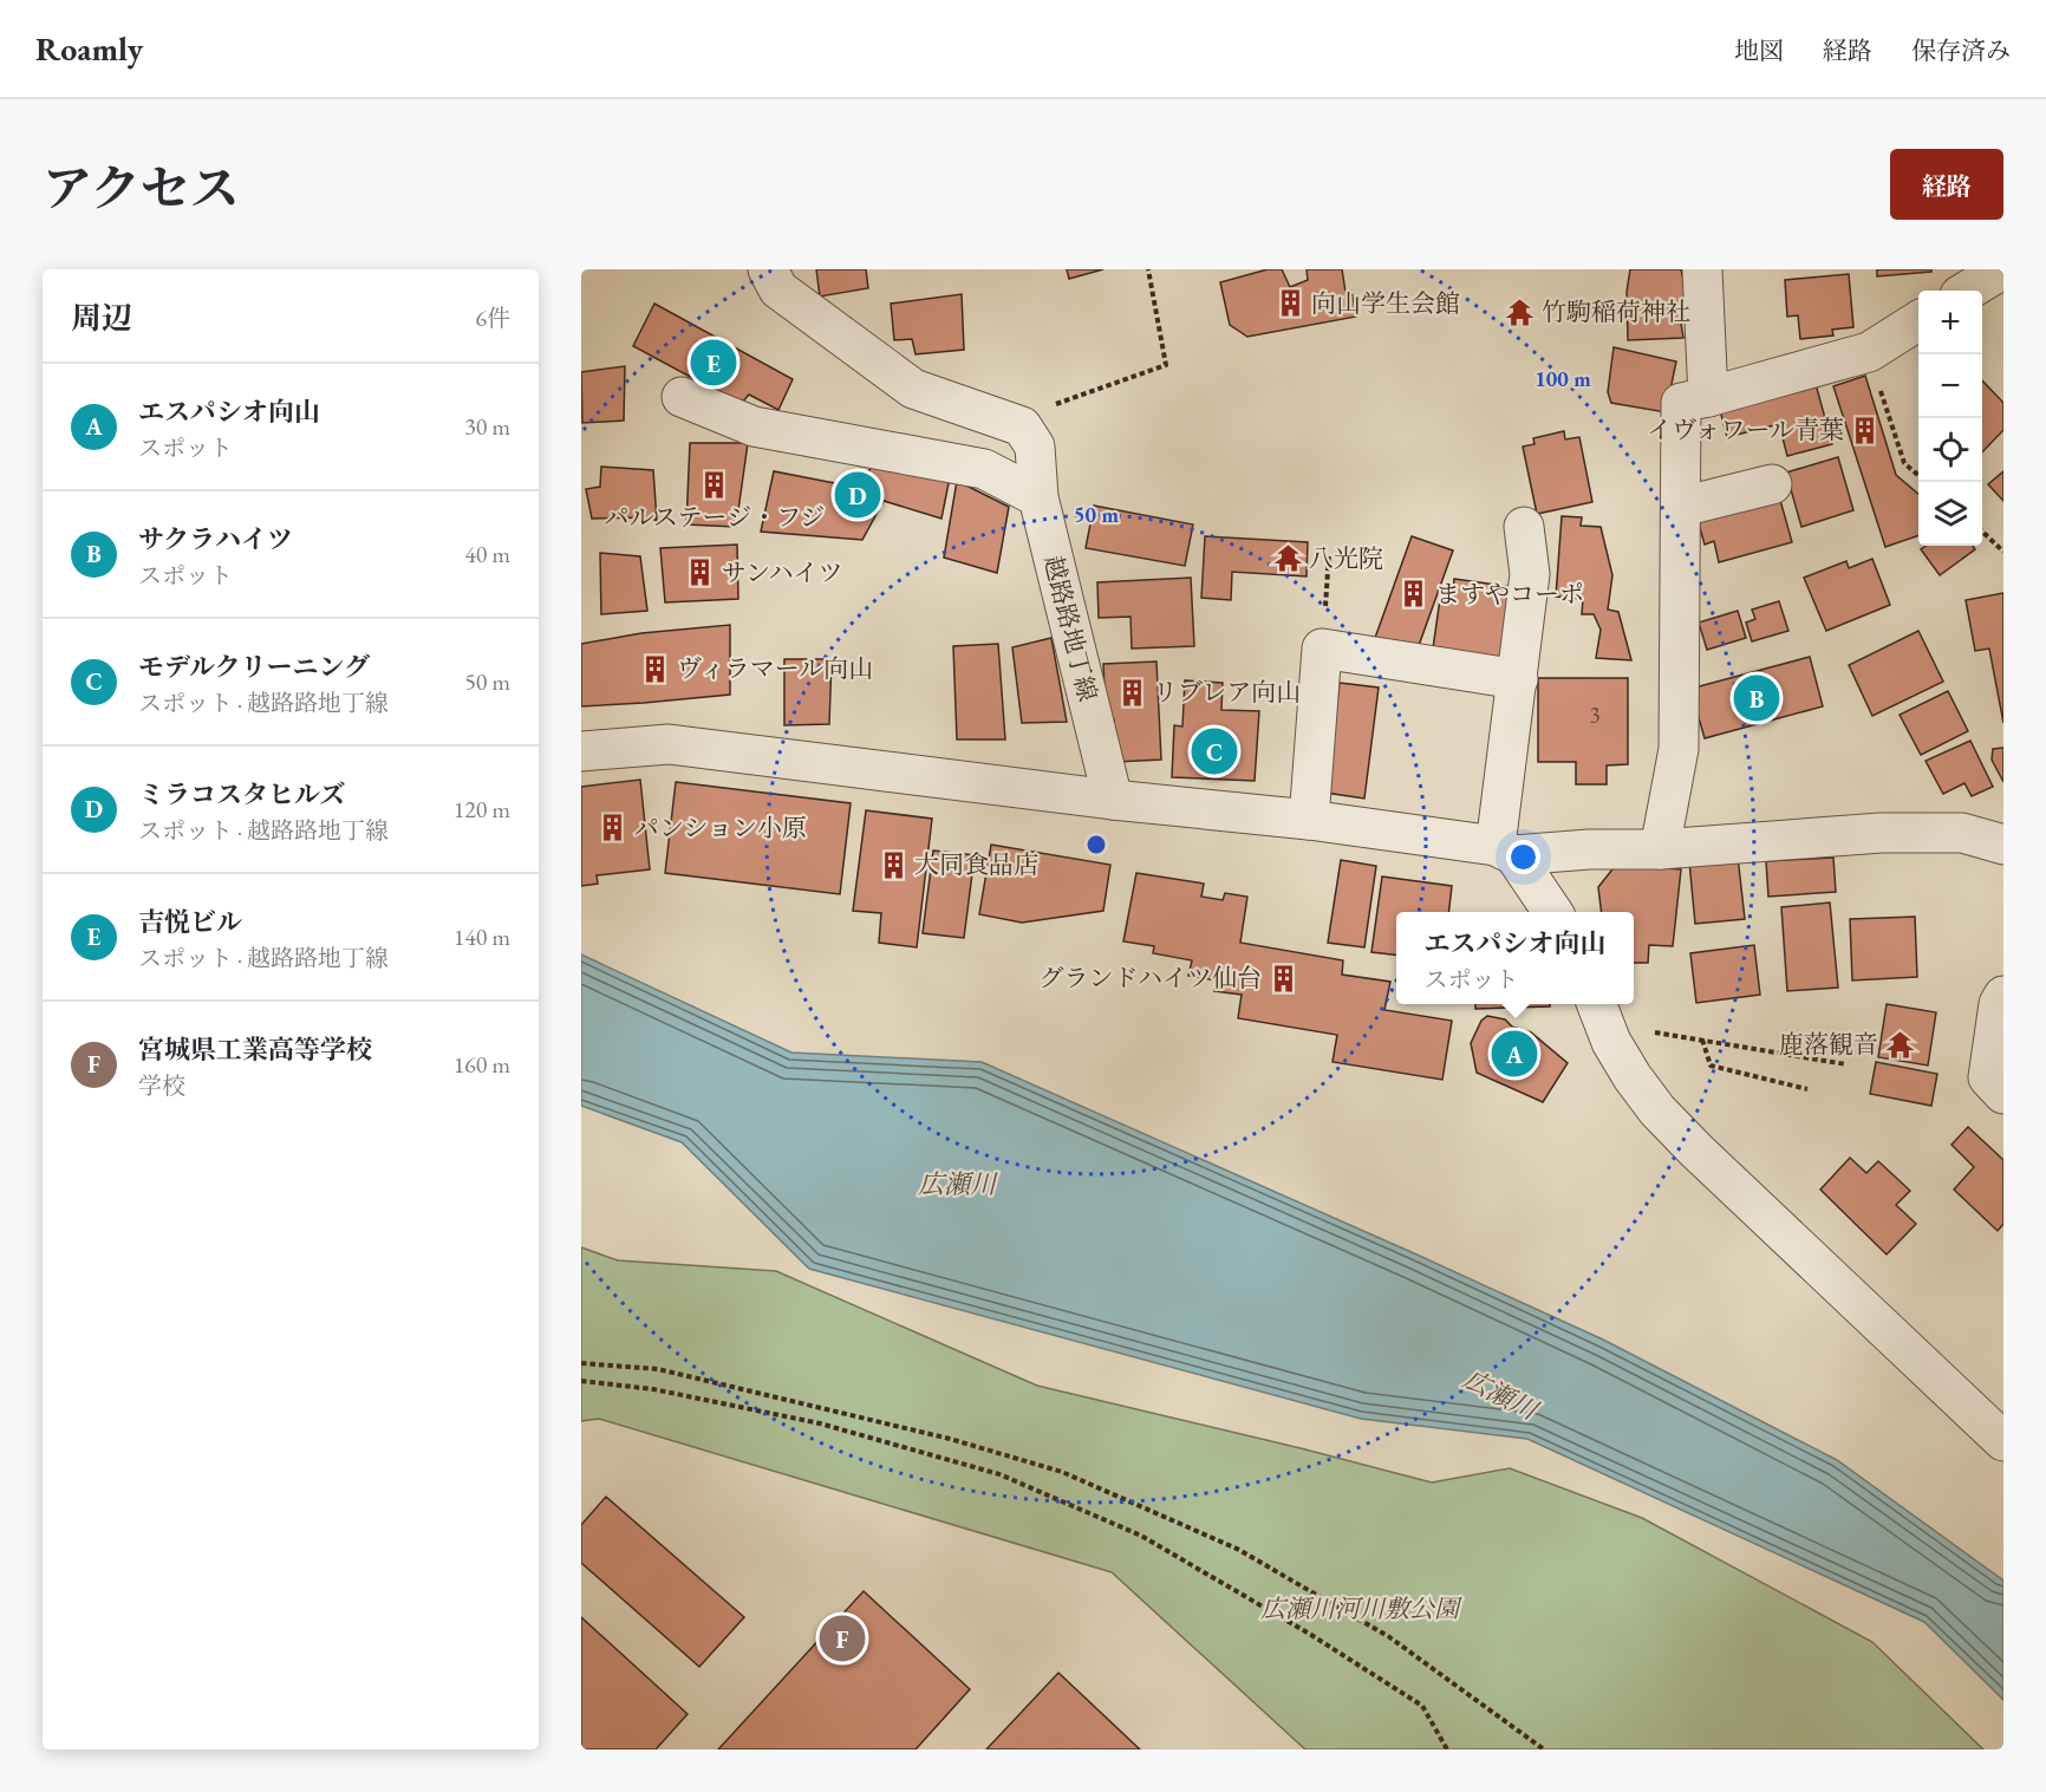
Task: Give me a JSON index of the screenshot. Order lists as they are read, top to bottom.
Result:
{
  "streets": {
    "street": ["越路路地丁線"]
  },
  "water": ["広瀬川"],
  "parks": ["広瀬川河川敷公園"],
  "places": {
    "building": [
      "向山学生会館",
      "イヴォワール青葉",
      "パルステージ・フジ",
      "サンハイツ",
      "ますやコーポ",
      "ヴィラマール向山",
      "リブレア向山",
      "パンション小原",
      "大同食品店",
      "グランドハイツ仙台"
    ],
    "temple": ["竹駒稲荷神社", "八光院", "鹿落観音"]
  },
  "house_numbers": ["3"],
  "page": {
    "header": "Roamly",
    "nav": ["地図", "経路", "保存済み"],
    "title": "アクセス",
    "buttons": "経路",
    "heading": ["周辺", "6件"],
    "map_buttons": ["+", "−"],
    "pins": [
      "E",
      "D",
      "B",
      "C",
      "A",
      "F"
    ],
    "list": [
      {
        "mark": "A",
        "name": "エスパシオ向山",
        "note": "スポット",
        "value": "30 m"
      },
      {
        "mark": "B",
        "name": "サクラハイツ",
        "note": "スポット",
        "value": "40 m"
      },
      {
        "mark": "C",
        "name": "モデルクリーニング",
        "note": "スポット · 越路路地丁線",
        "value": "50 m"
      },
      {
        "mark": "D",
        "name": "ミラコスタヒルズ",
        "note": "スポット · 越路路地丁線",
        "value": "120 m"
      },
      {
        "mark": "E",
        "name": "吉悦ビル",
        "note": "スポット · 越路路地丁線",
        "value": "140 m"
      },
      {
        "mark": "F",
        "name": "宮城県工業高等学校",
        "note": "学校",
        "value": "160 m"
      }
    ],
    "popup": ["エスパシオ向山", "スポット"]
  },
  "rings": ["100 m", "50 m"]
}
